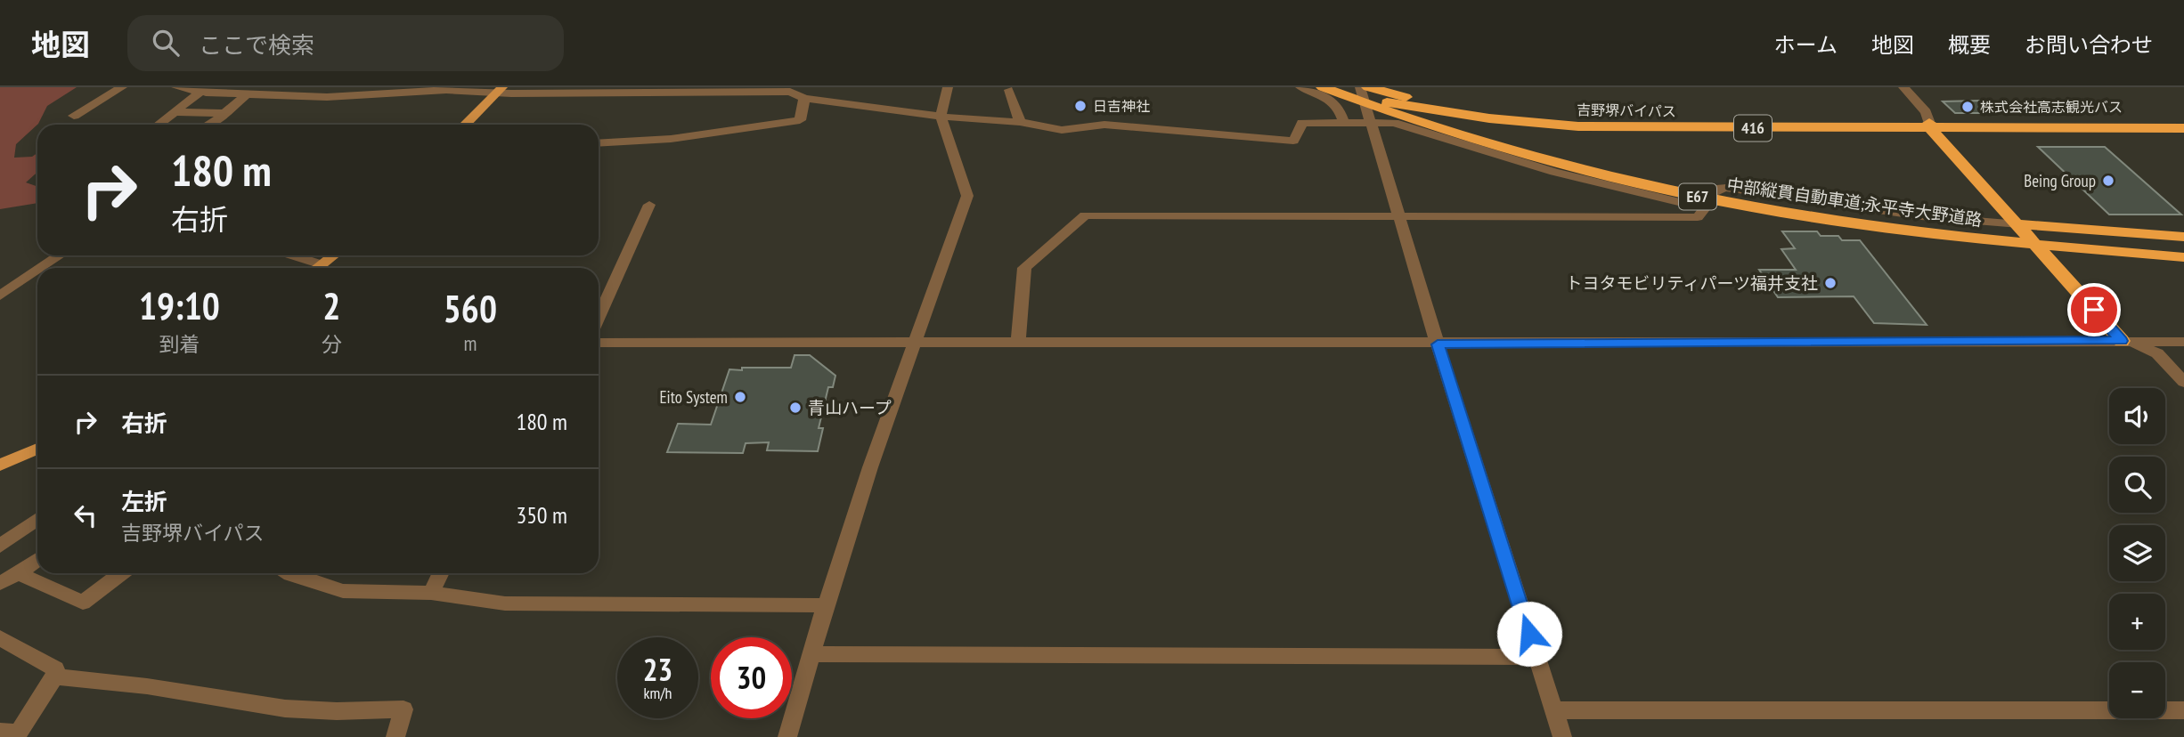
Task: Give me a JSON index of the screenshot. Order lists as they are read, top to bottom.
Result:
{
  "streets": {
    "highway": [
      "吉野堺バイパス",
      "416",
      "E67",
      "中部縦貫自動車道;永平寺大野道路"
    ]
  },
  "crossings": [
    ["吉野堺バイパス", "中部縦貫自動車道;永平寺大野道路"]
  ],
  "places": [
    "日吉神社",
    "株式会社高志観光バス",
    "Being Group",
    "トヨタモビリティパーツ福井支社",
    "Eito System",
    "青山ハープ"
  ],
  "page": {
    "header": "地図",
    "search": "ここで検索",
    "nav": [
      "ホーム",
      "地図",
      "概要",
      "お問い合わせ"
    ],
    "turn": ["180 m", "右折"],
    "eta": [
      "19:10",
      "到着",
      "2",
      "分",
      "560",
      "m"
    ],
    "list": [
      {
        "name": "右折",
        "value": "180 m"
      },
      {
        "name": "左折",
        "note": "吉野堺バイパス",
        "value": "350 m"
      }
    ],
    "map_buttons": ["+", "−"],
    "speed": "23 km/h",
    "limit": "30"
  }
}
